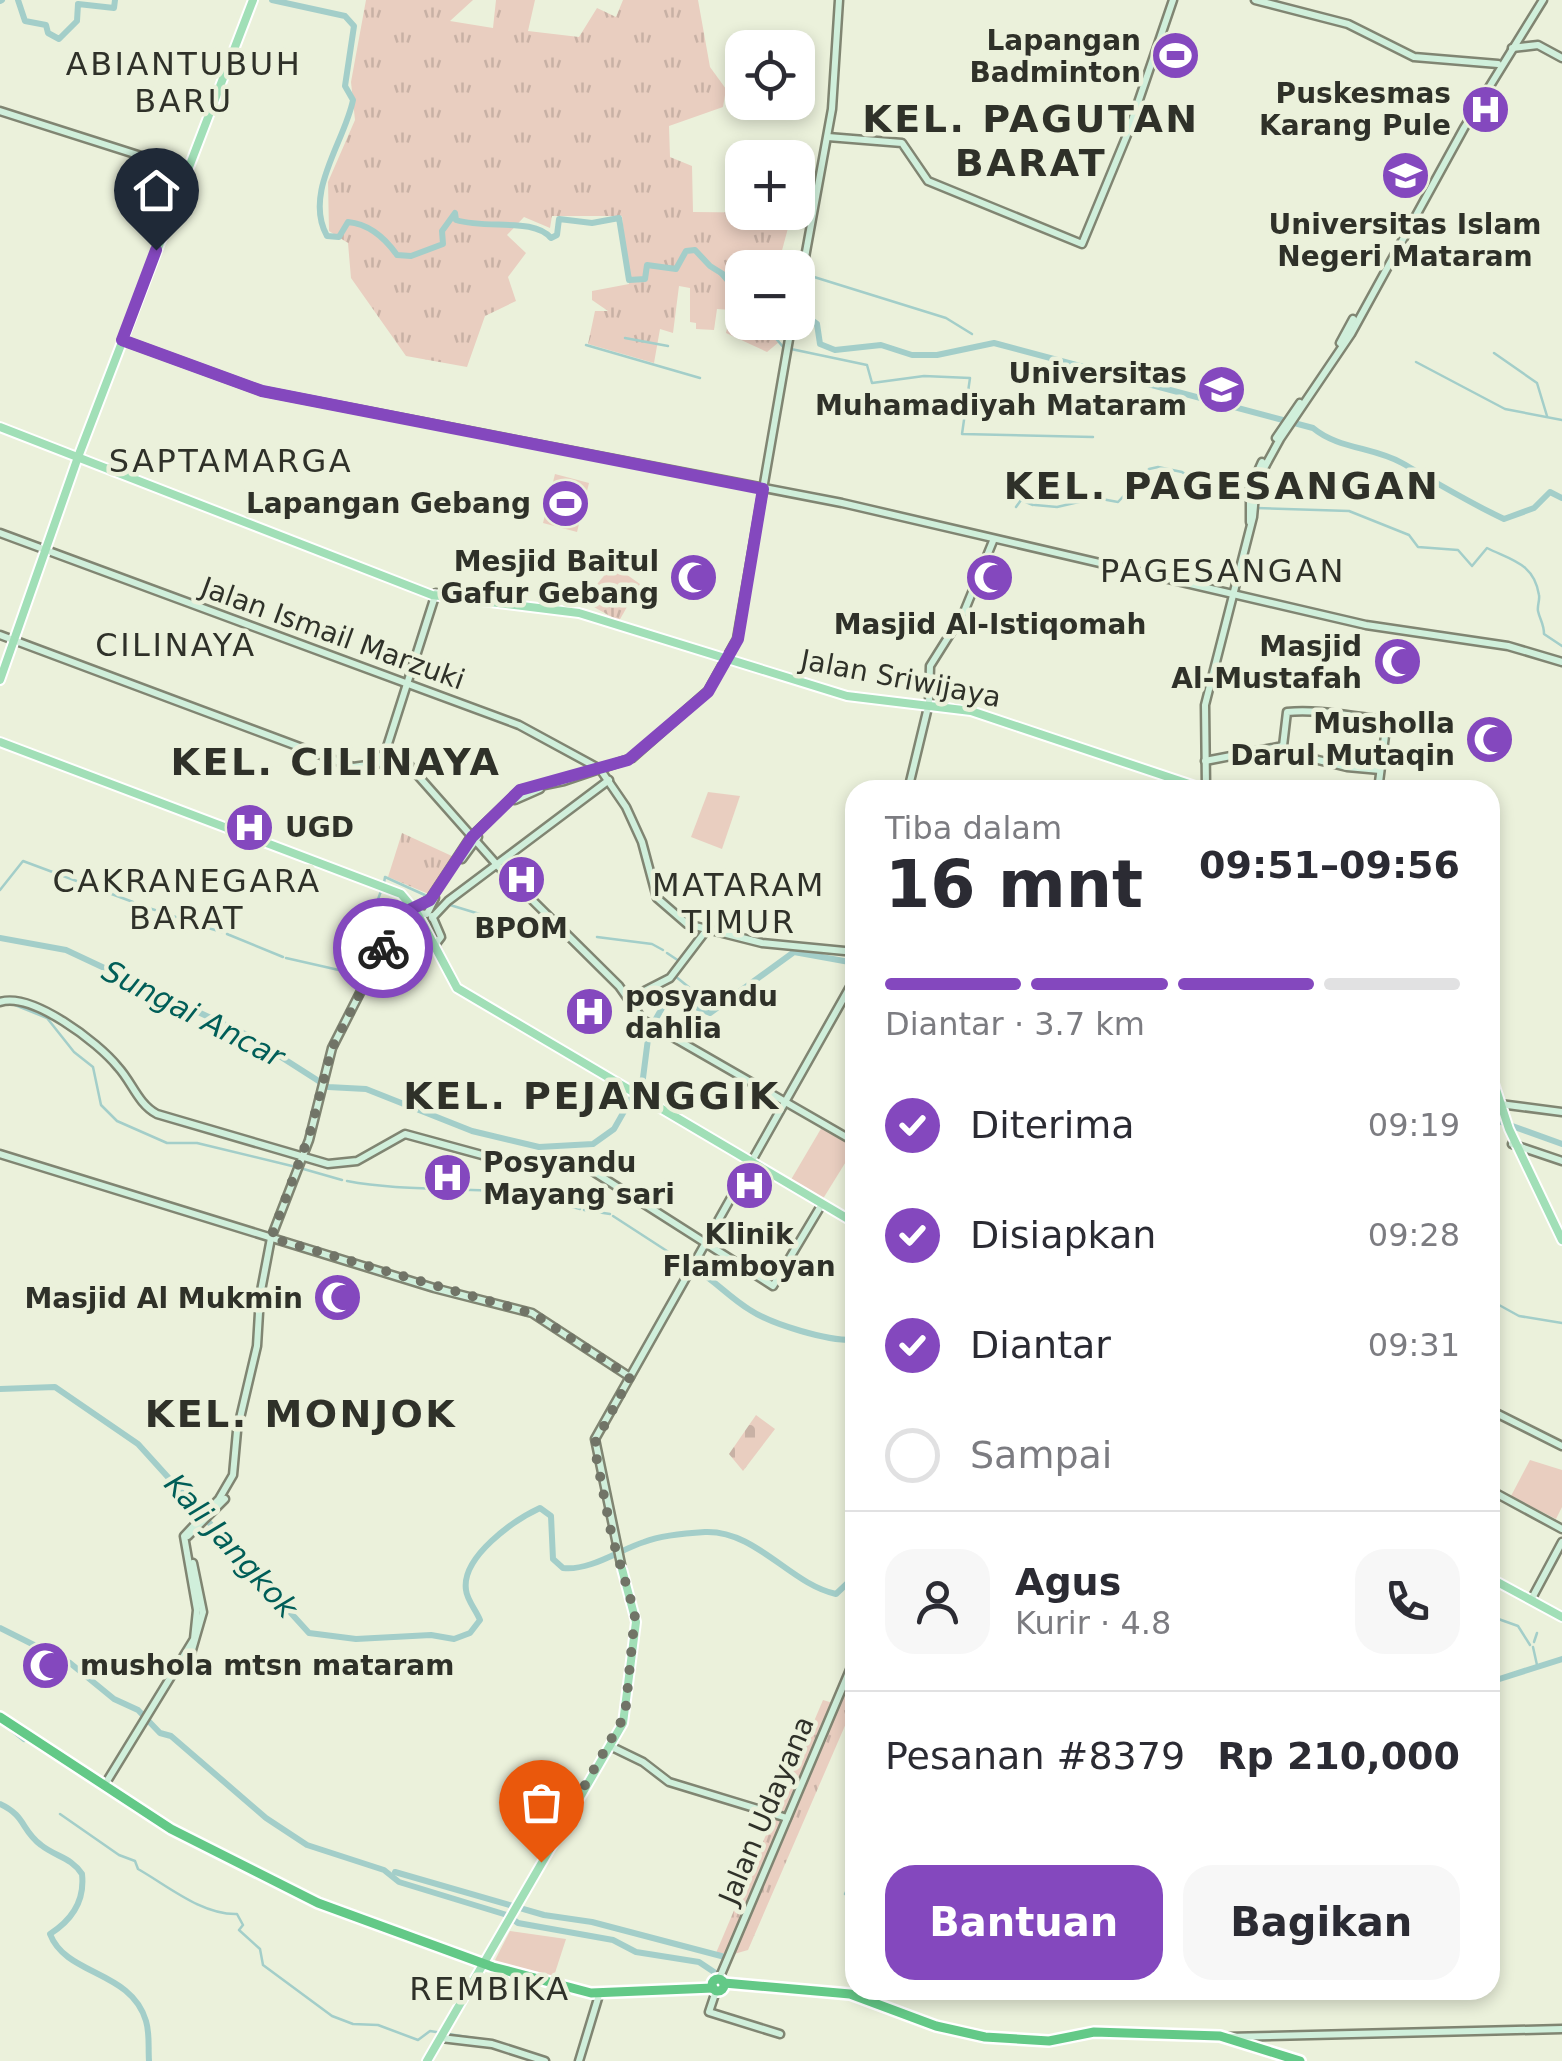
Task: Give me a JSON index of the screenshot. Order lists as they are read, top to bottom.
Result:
{
  "streets": {
    "main road": ["Jalan Sriwijaya"],
    "street": ["Jalan Ismail Marzuki", "Jalan Udayana"]
  },
  "districts": [
    "ABIANTUBUH BARU",
    "KEL. PAGUTAN BARAT",
    "SAPTAMARGA",
    "KEL. PAGESANGAN",
    "PAGESANGAN",
    "CILINAYA",
    "KEL. CILINAYA",
    "CAKRANEGARA BARAT",
    "MATARAM TIMUR",
    "KEL. PEJANGGIK",
    "KEL. MONJOK",
    "REMBIKA"
  ],
  "water": ["Sungai Ancar", "Kali Jangkok"],
  "places": {
    "sports": ["Lapangan Badminton", "Lapangan Gebang"],
    "hospital": [
      "Puskesmas Karang Pule",
      "UGD",
      "BPOM",
      "posyandu dahlia",
      "Posyandu Mayang sari",
      "Klinik Flamboyan"
    ],
    "school or university": ["Universitas Islam Negeri Mataram", "Universitas Muhamadiyah Mataram"],
    "mosque": [
      "Mesjid Baitul Gafur Gebang",
      "Masjid Al-Istiqomah",
      "Masjid Al-Mustafah",
      "Musholla Darul Mutaqin",
      "Masjid Al Mukmin",
      "mushola mtsn mataram"
    ]
  },
  "page": {
    "map_buttons": ["+", "−"],
    "heading": ["16 mnt", "Tiba dalam", "09:51–09:56"],
    "panel": [
      "Agus",
      "Kurir · 4.8",
      "Pesanan #8379",
      "Rp 210,000"
    ],
    "bar": "Diantar · 3.7 km",
    "list": [
      ["Diterima", "09:19"],
      ["Disiapkan", "09:28"],
      ["Diantar", "09:31"],
      "Sampai"
    ],
    "buttons": ["Bantuan", "Bagikan"]
  }
}
